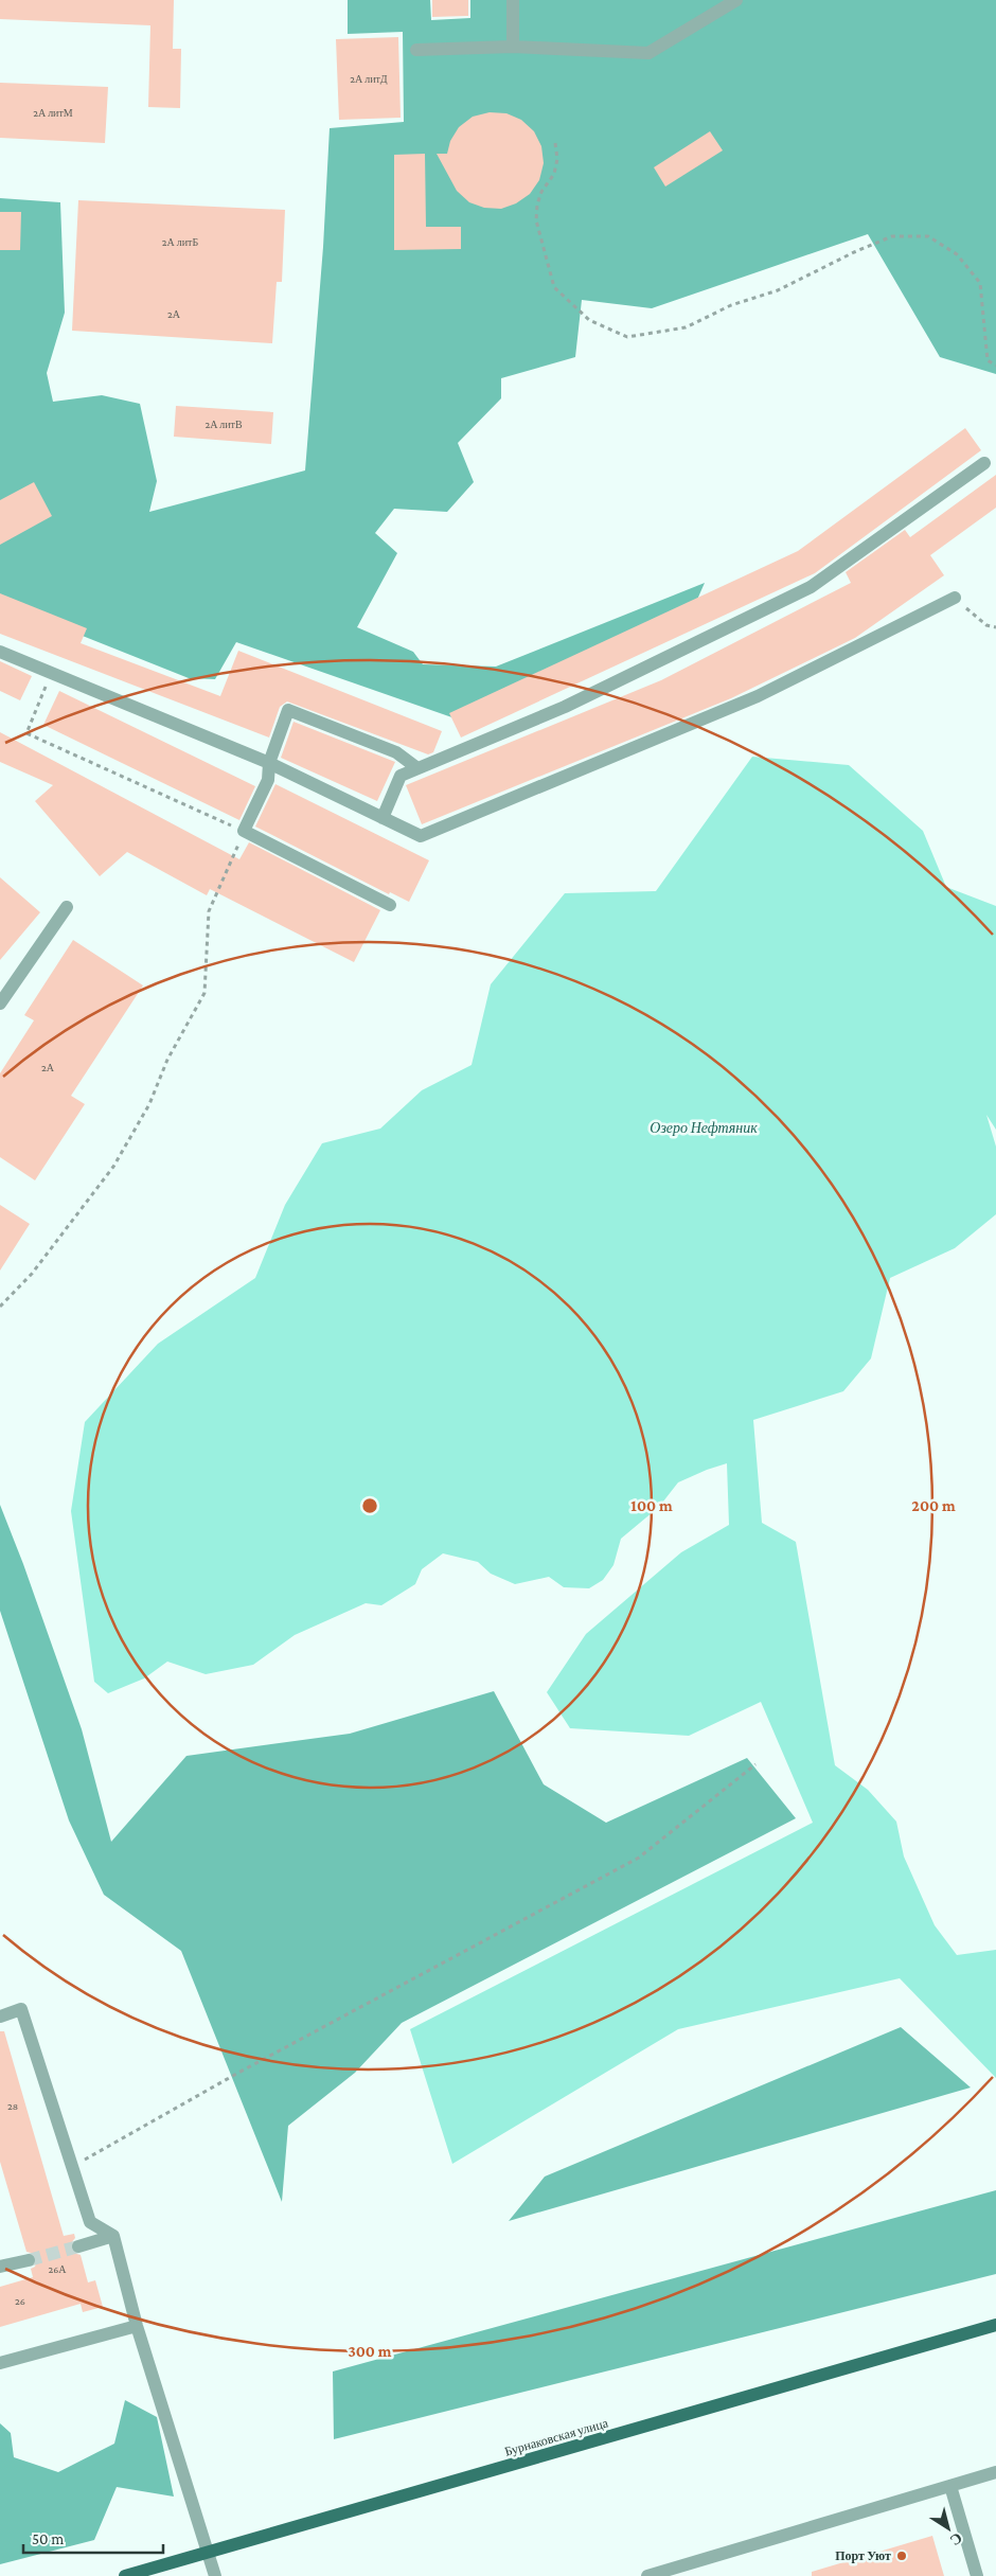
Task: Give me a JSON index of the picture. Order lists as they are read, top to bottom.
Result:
{
  "streets": {
    "main road": ["Бурнаковская улица"]
  },
  "water": ["Озеро Нефтяник"],
  "places": ["Порт Уют"],
  "house_numbers": [
    "2А литД",
    "2А литМ",
    "2А литБ",
    "2А",
    "2А литВ",
    "2А",
    "28",
    "26А",
    "26"
  ],
  "scale_bar": "50 m",
  "north": "bottom right",
  "rings": ["100 m", "200 m", "300 m"]
}
